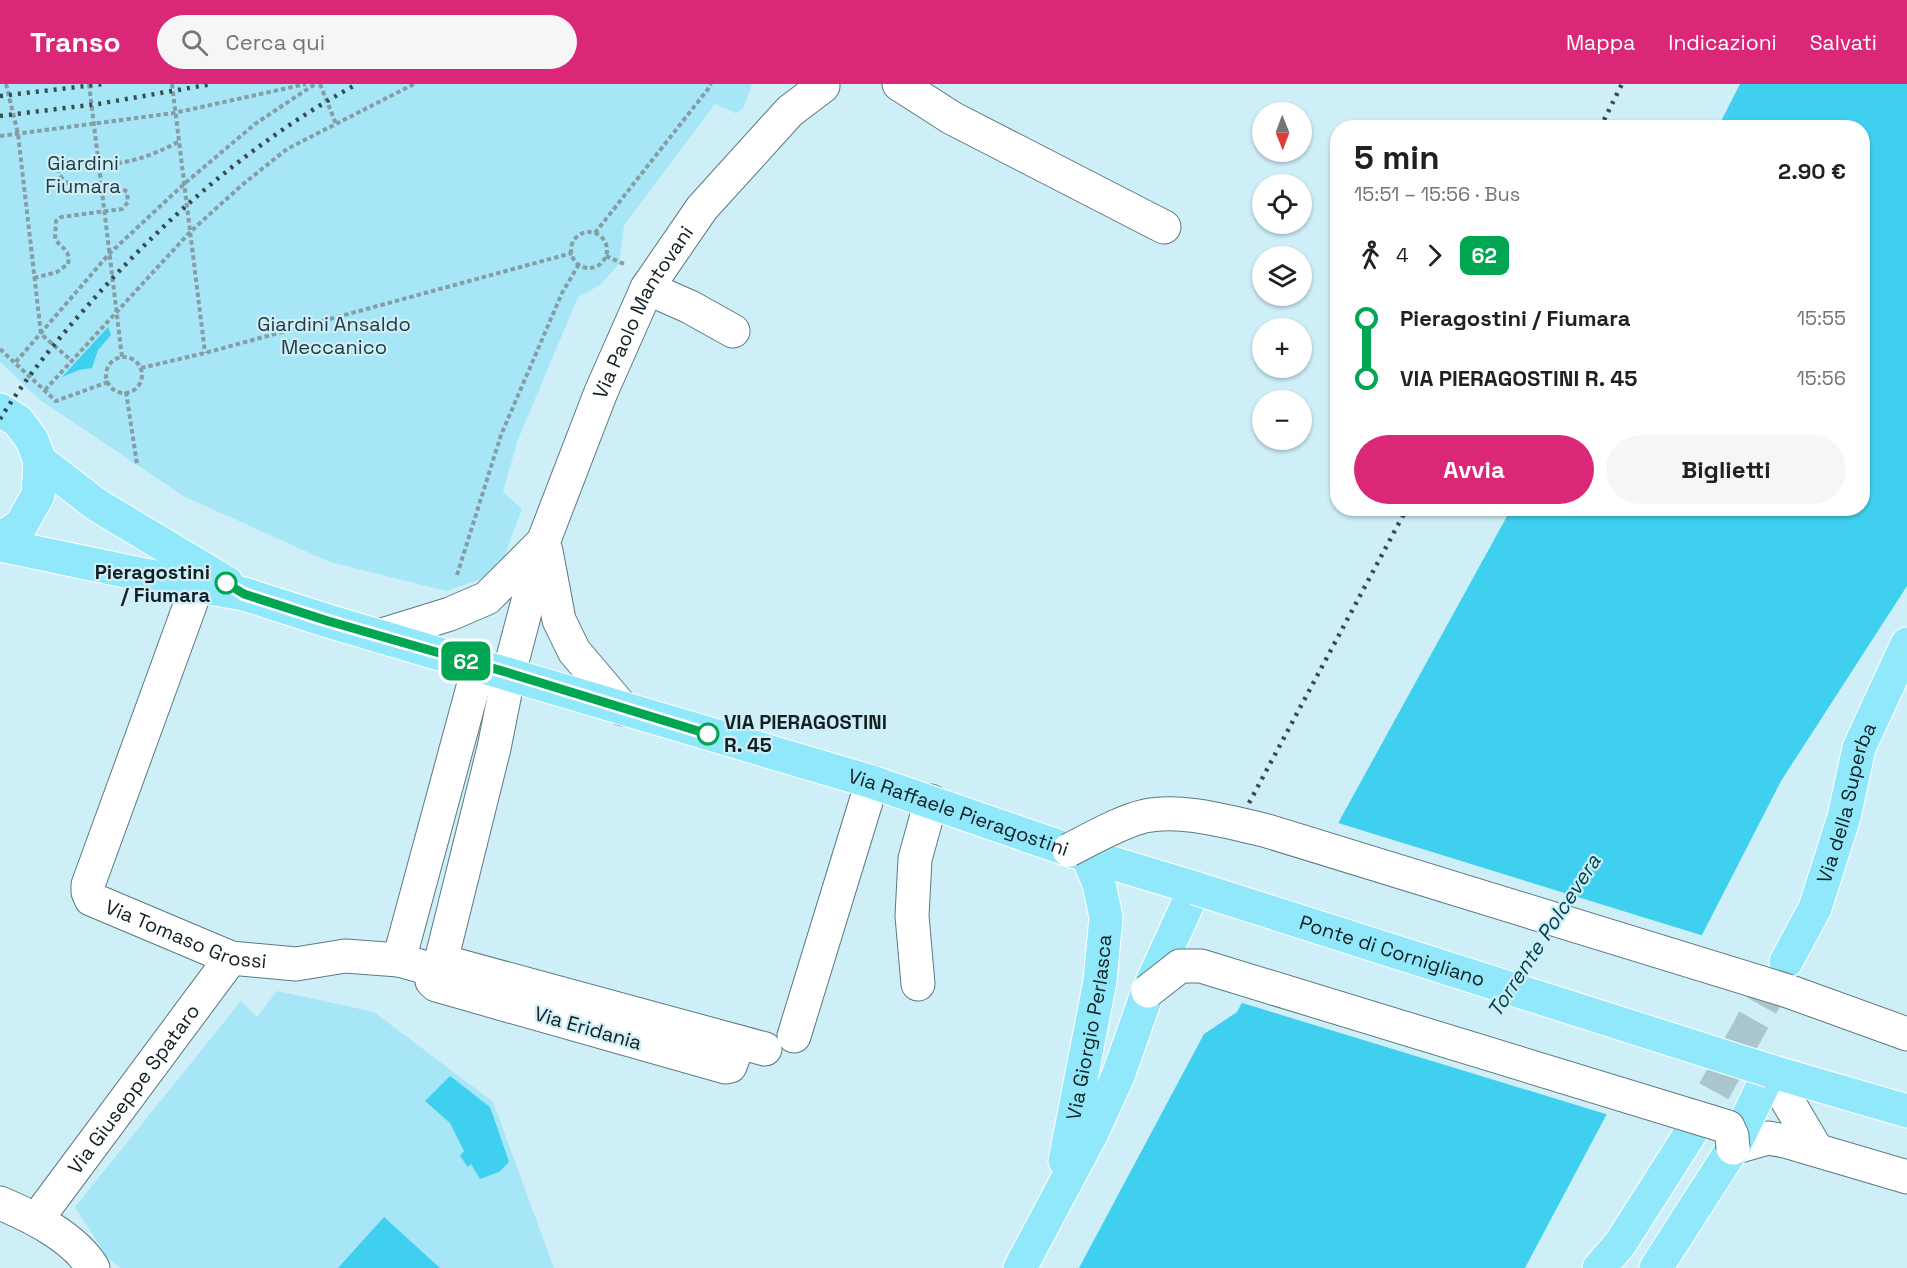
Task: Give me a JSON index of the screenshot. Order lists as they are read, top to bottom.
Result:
{
  "streets": {
    "main road": [
      "Via della Superba",
      "Via Raffaele Pieragostini",
      "Ponte di Cornigliano",
      "Via Giorgio Perlasca"
    ],
    "street": [
      "Via Paolo Mantovani",
      "Via Tomaso Grossi",
      "Via Eridania",
      "Via Giuseppe Spataro"
    ]
  },
  "crossings": [
    ["Via Paolo Mantovani", "Via Raffaele Pieragostini"],
    ["Via Raffaele Pieragostini", "Via Tomaso Grossi"],
    ["Via Raffaele Pieragostini", "Ponte di Cornigliano"],
    ["Via Raffaele Pieragostini", "Via Giorgio Perlasca"],
    ["Via Raffaele Pieragostini", "Via Eridania"],
    ["Via Tomaso Grossi", "Via Eridania"],
    ["Via Tomaso Grossi", "Via Giuseppe Spataro"],
    ["Ponte di Cornigliano", "Via Giorgio Perlasca"]
  ],
  "water": ["Torrente Polcevera"],
  "parks": ["Giardini Fiumara", "Giardini Ansaldo Meccanico"],
  "places": ["Pieragostini / Fiumara", "VIA PIERAGOSTINI R. 45"],
  "lines": ["bus line 62"],
  "north": "bottom",
  "page": {
    "header": "Transo",
    "search": "Cerca qui",
    "nav": ["Mappa", "Indicazioni", "Salvati"],
    "on_map": "62",
    "map_buttons": ["+", "−"],
    "heading": ["5 min", "15:51 – 15:56 · Bus", "2.90 €"],
    "legs": ["4", "62"],
    "list": [
      {
        "name": "Pieragostini / Fiumara",
        "value": "15:55"
      },
      {
        "name": "VIA PIERAGOSTINI R. 45",
        "value": "15:56"
      }
    ],
    "buttons": ["Avvia", "Biglietti"]
  }
}
